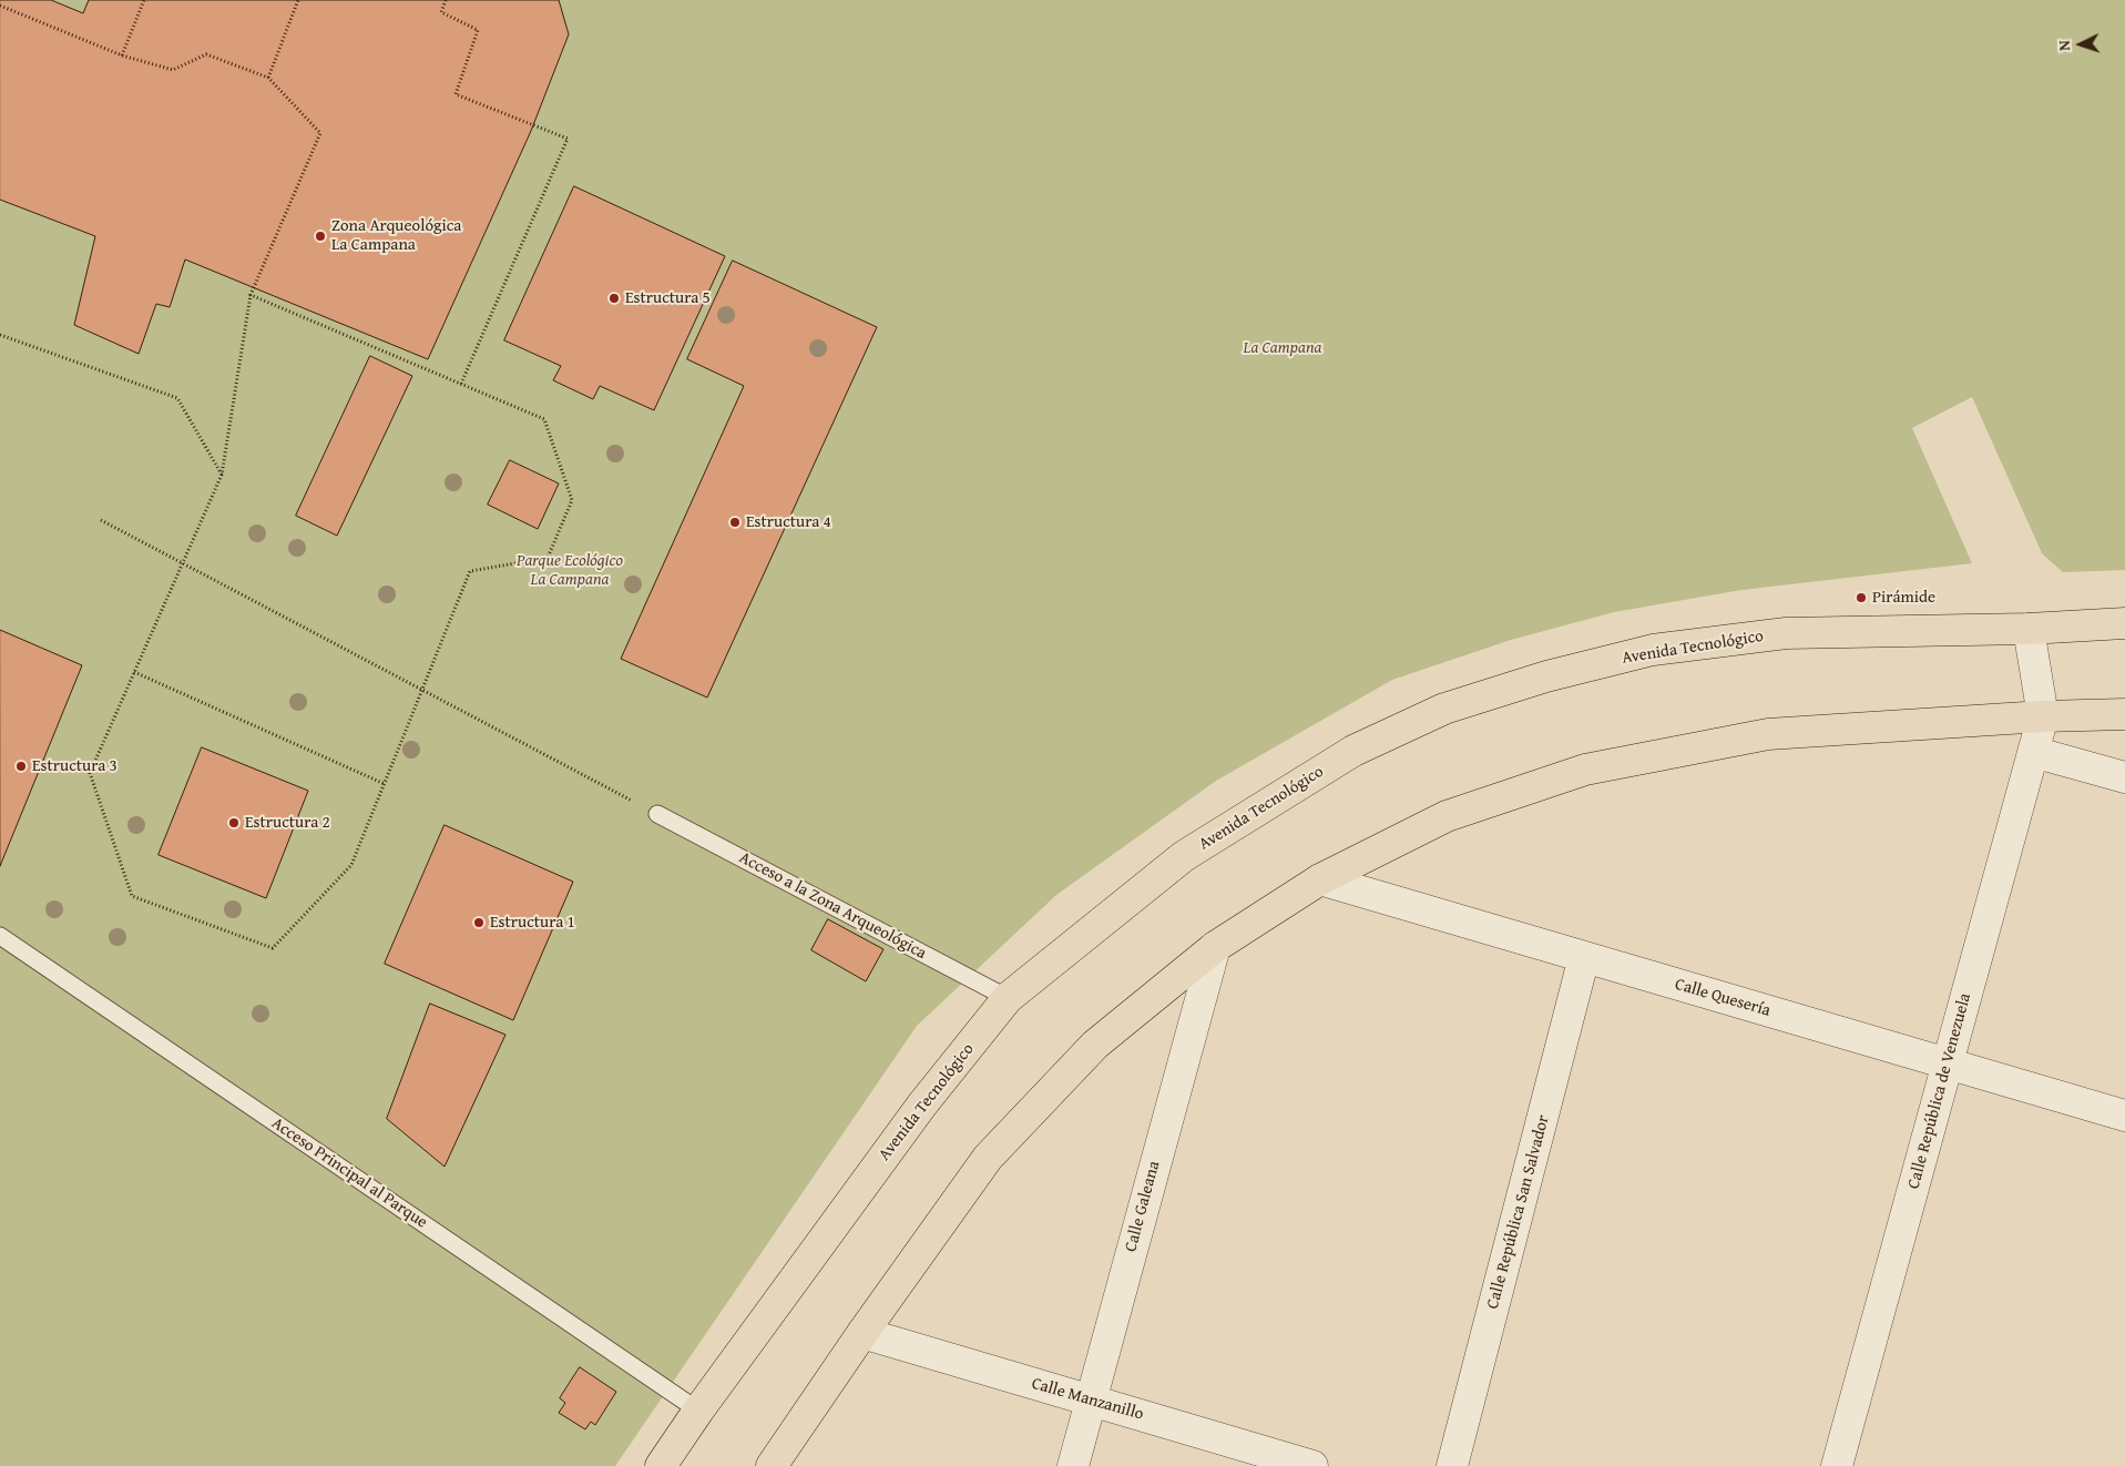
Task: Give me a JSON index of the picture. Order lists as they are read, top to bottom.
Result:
{
  "streets": {
    "main road": ["Avenida Tecnológico"],
    "street": [
      "Calle Quesería",
      "Calle República de Venezuela",
      "Calle Galeana",
      "Calle República San Salvador",
      "Calle Manzanillo"
    ],
    "lane": ["Acceso a la Zona Arqueológica", "Acceso Principal al Parque"]
  },
  "crossings": [
    ["Avenida Tecnológico", "Acceso a la Zona Arqueológica"],
    ["Avenida Tecnológico", "Acceso Principal al Parque"],
    ["Calle Quesería", "Calle República de Venezuela"],
    ["Calle Quesería", "Calle República San Salvador"],
    ["Calle Galeana", "Calle Manzanillo"]
  ],
  "parks": ["La Campana", "Parque Ecológico La Campana"],
  "places": [
    "Zona Arqueológica La Campana",
    "Estructura 5",
    "Estructura 4",
    "Pirámide",
    "Estructura 3",
    "Estructura 2",
    "Estructura 1"
  ],
  "north": "left"
}
